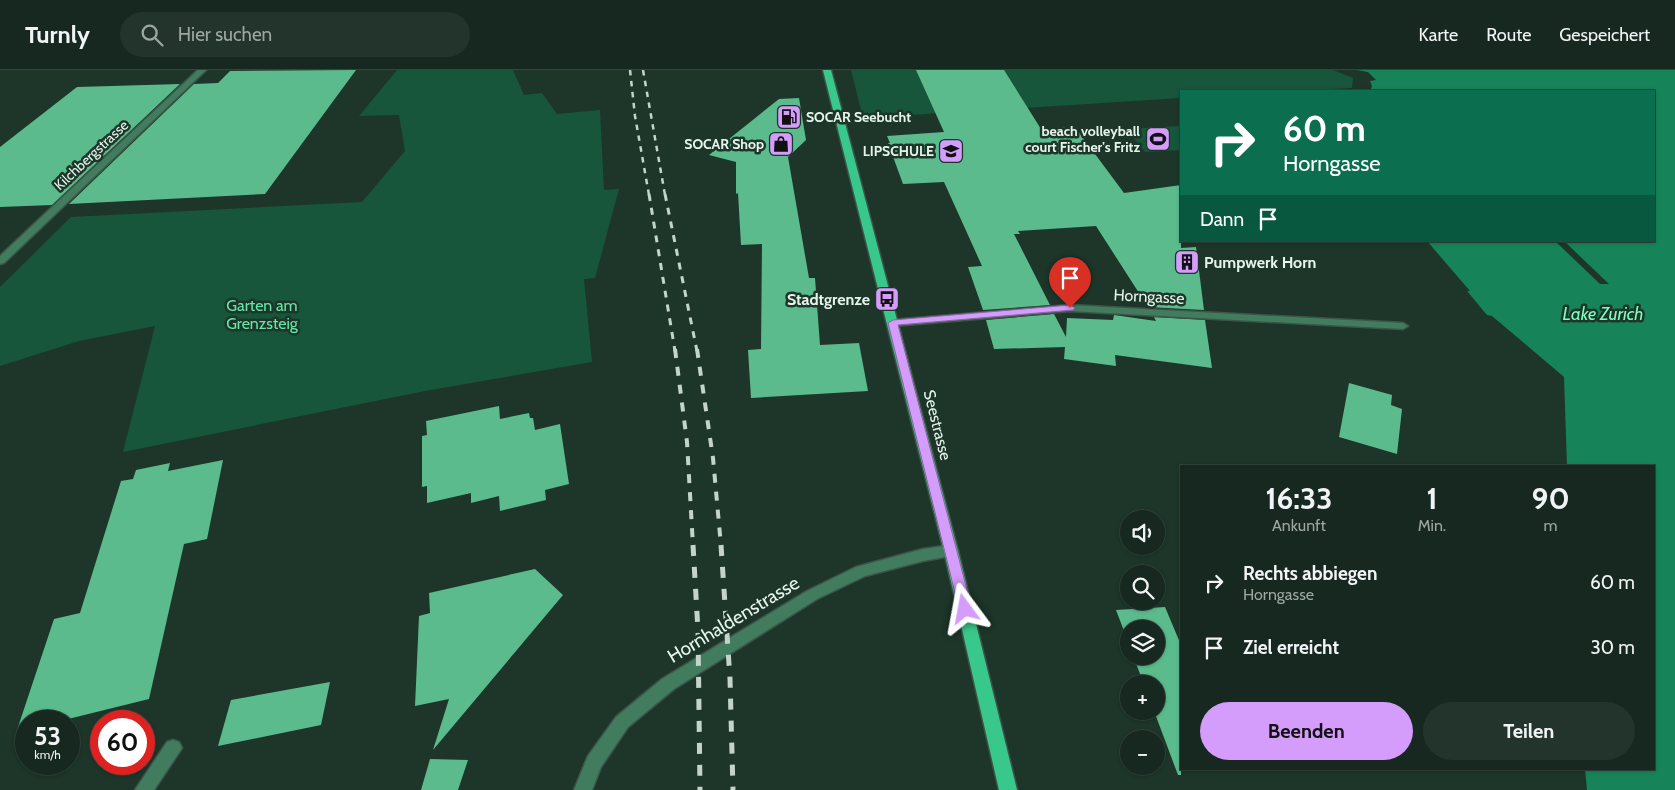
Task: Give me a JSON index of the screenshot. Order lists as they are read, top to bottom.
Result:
{
  "streets": {
    "main road": ["Seestrasse"],
    "street": ["Kilchbergstrasse", "Horngasse", "Hornhaldenstrasse"]
  },
  "crossings": [
    ["Horngasse", "Seestrasse"],
    ["Seestrasse", "Hornhaldenstrasse"]
  ],
  "water": ["Lake Zurich"],
  "parks": ["Garten am Grenzsteig"],
  "places": {
    "fuel station": ["SOCAR Seebucht"],
    "sports": ["beach volleyball court Fischer's Fritz"],
    "shop": ["SOCAR Shop"],
    "school or university": ["LIPSCHULE"],
    "building": ["Pumpwerk Horn"],
    "bus stop": ["Stadtgrenze"]
  },
  "page": {
    "header": "Turnly",
    "search": "Hier suchen",
    "nav": ["Karte", "Route", "Gespeichert"],
    "turn": ["60 m", "Horngasse"],
    "then": "Dann",
    "eta": [
      "16:33",
      "Ankunft",
      "1",
      "Min.",
      "90",
      "m"
    ],
    "map_buttons": ["+", "−"],
    "list": [
      {
        "name": "Rechts abbiegen",
        "note": "Horngasse",
        "value": "60 m"
      },
      {
        "name": "Ziel erreicht",
        "value": "30 m"
      }
    ],
    "buttons": ["Beenden", "Teilen"],
    "speed": "53 km/h",
    "limit": "60"
  }
}
